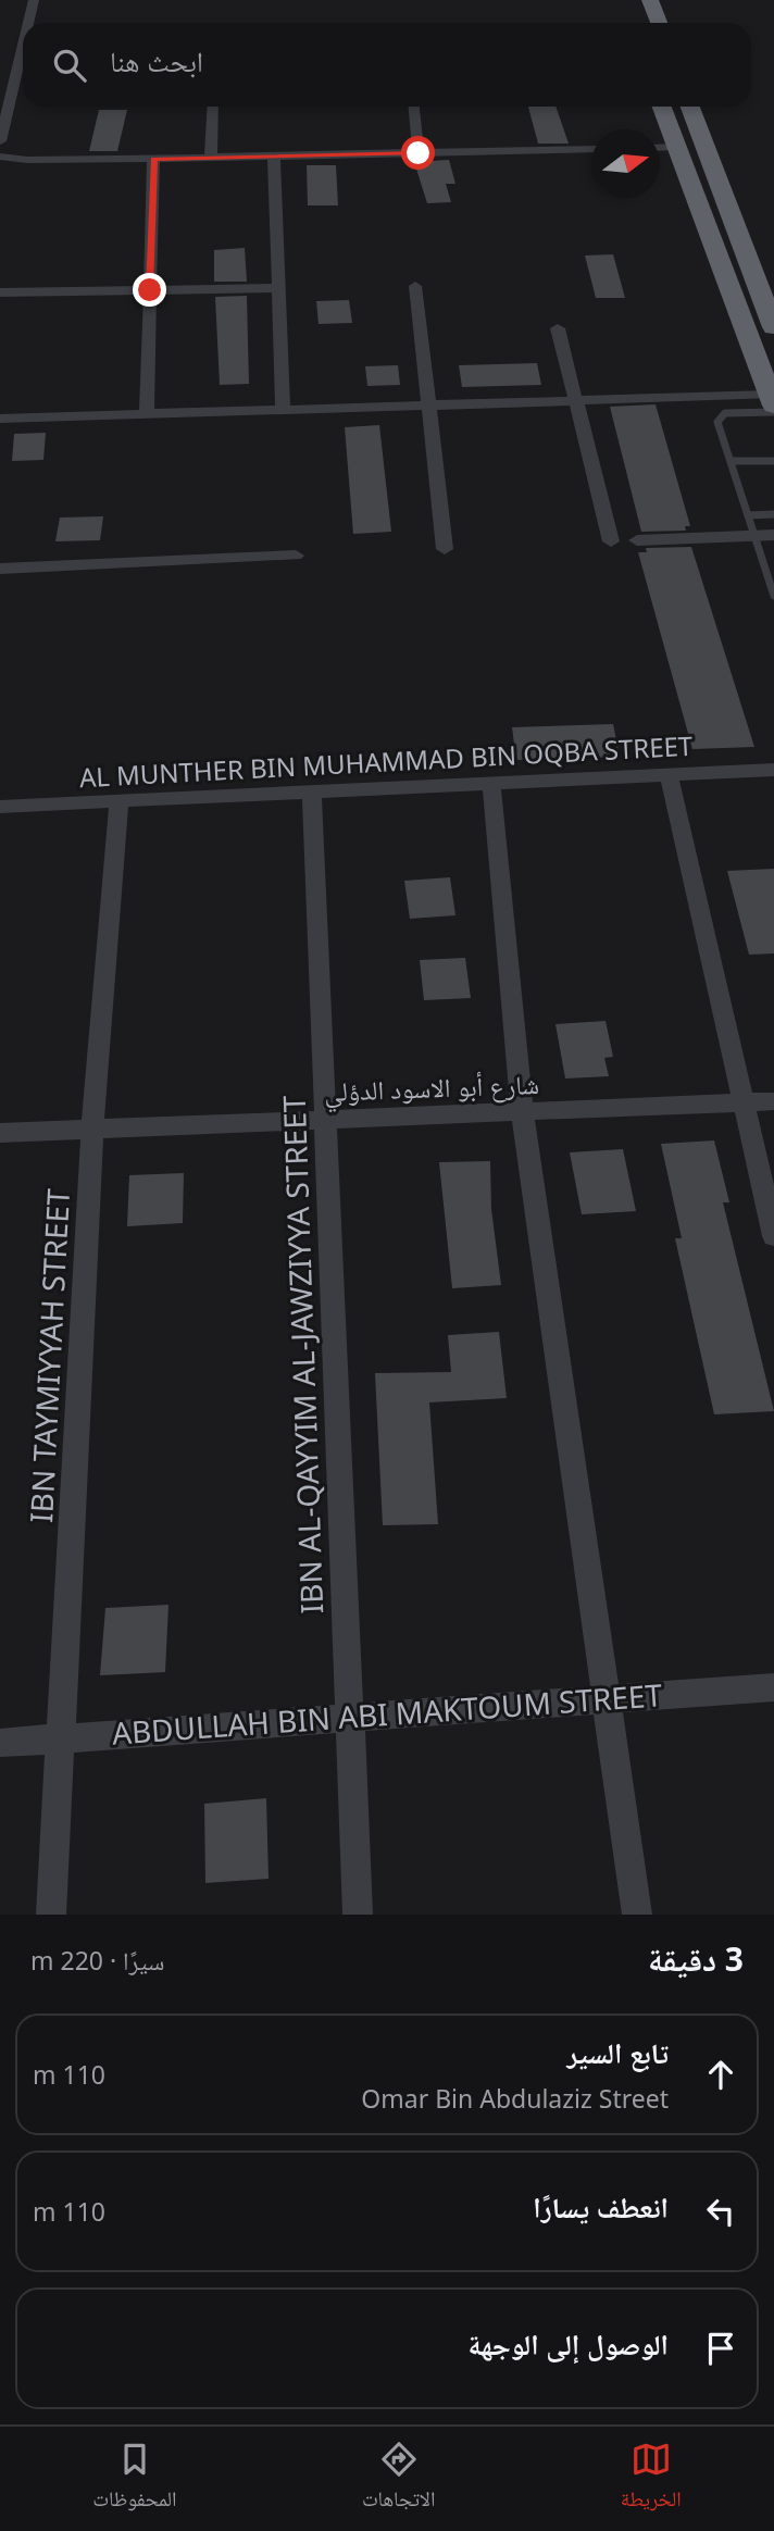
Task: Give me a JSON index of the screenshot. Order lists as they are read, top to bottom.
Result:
{
  "streets": {
    "street": [
      "AL MUNTHER BIN MUHAMMAD BIN OQBA STREET",
      "شارع أبو الاسود الدؤلي",
      "IBN AL-QAYYIM AL-JAWZIYYA STREET",
      "IBN TAYMIYYAH STREET",
      "ABDULLAH BIN ABI MAKTOUM STREET"
    ]
  },
  "crossings": [
    ["AL MUNTHER BIN MUHAMMAD BIN OQBA STREET", "IBN AL-QAYYIM AL-JAWZIYYA STREET"],
    ["AL MUNTHER BIN MUHAMMAD BIN OQBA STREET", "IBN TAYMIYYAH STREET"],
    ["شارع أبو الاسود الدؤلي", "IBN AL-QAYYIM AL-JAWZIYYA STREET"],
    ["شارع أبو الاسود الدؤلي", "IBN TAYMIYYAH STREET"],
    ["IBN AL-QAYYIM AL-JAWZIYYA STREET", "ABDULLAH BIN ABI MAKTOUM STREET"],
    ["IBN TAYMIYYAH STREET", "ABDULLAH BIN ABI MAKTOUM STREET"]
  ],
  "north": "right",
  "page": {
    "search": "ابحث هنا",
    "heading": ["3 دقيقة", "سيرًا · 220 m"],
    "list": [
      ["تابع السير", "Omar Bin Abdulaziz Street", "110 m"],
      ["انعطف يسارًا", "110 m"],
      "الوصول إلى الوجهة"
    ],
    "nav": ["الخريطة", "الاتجاهات", "المحفوظات"]
  }
}
